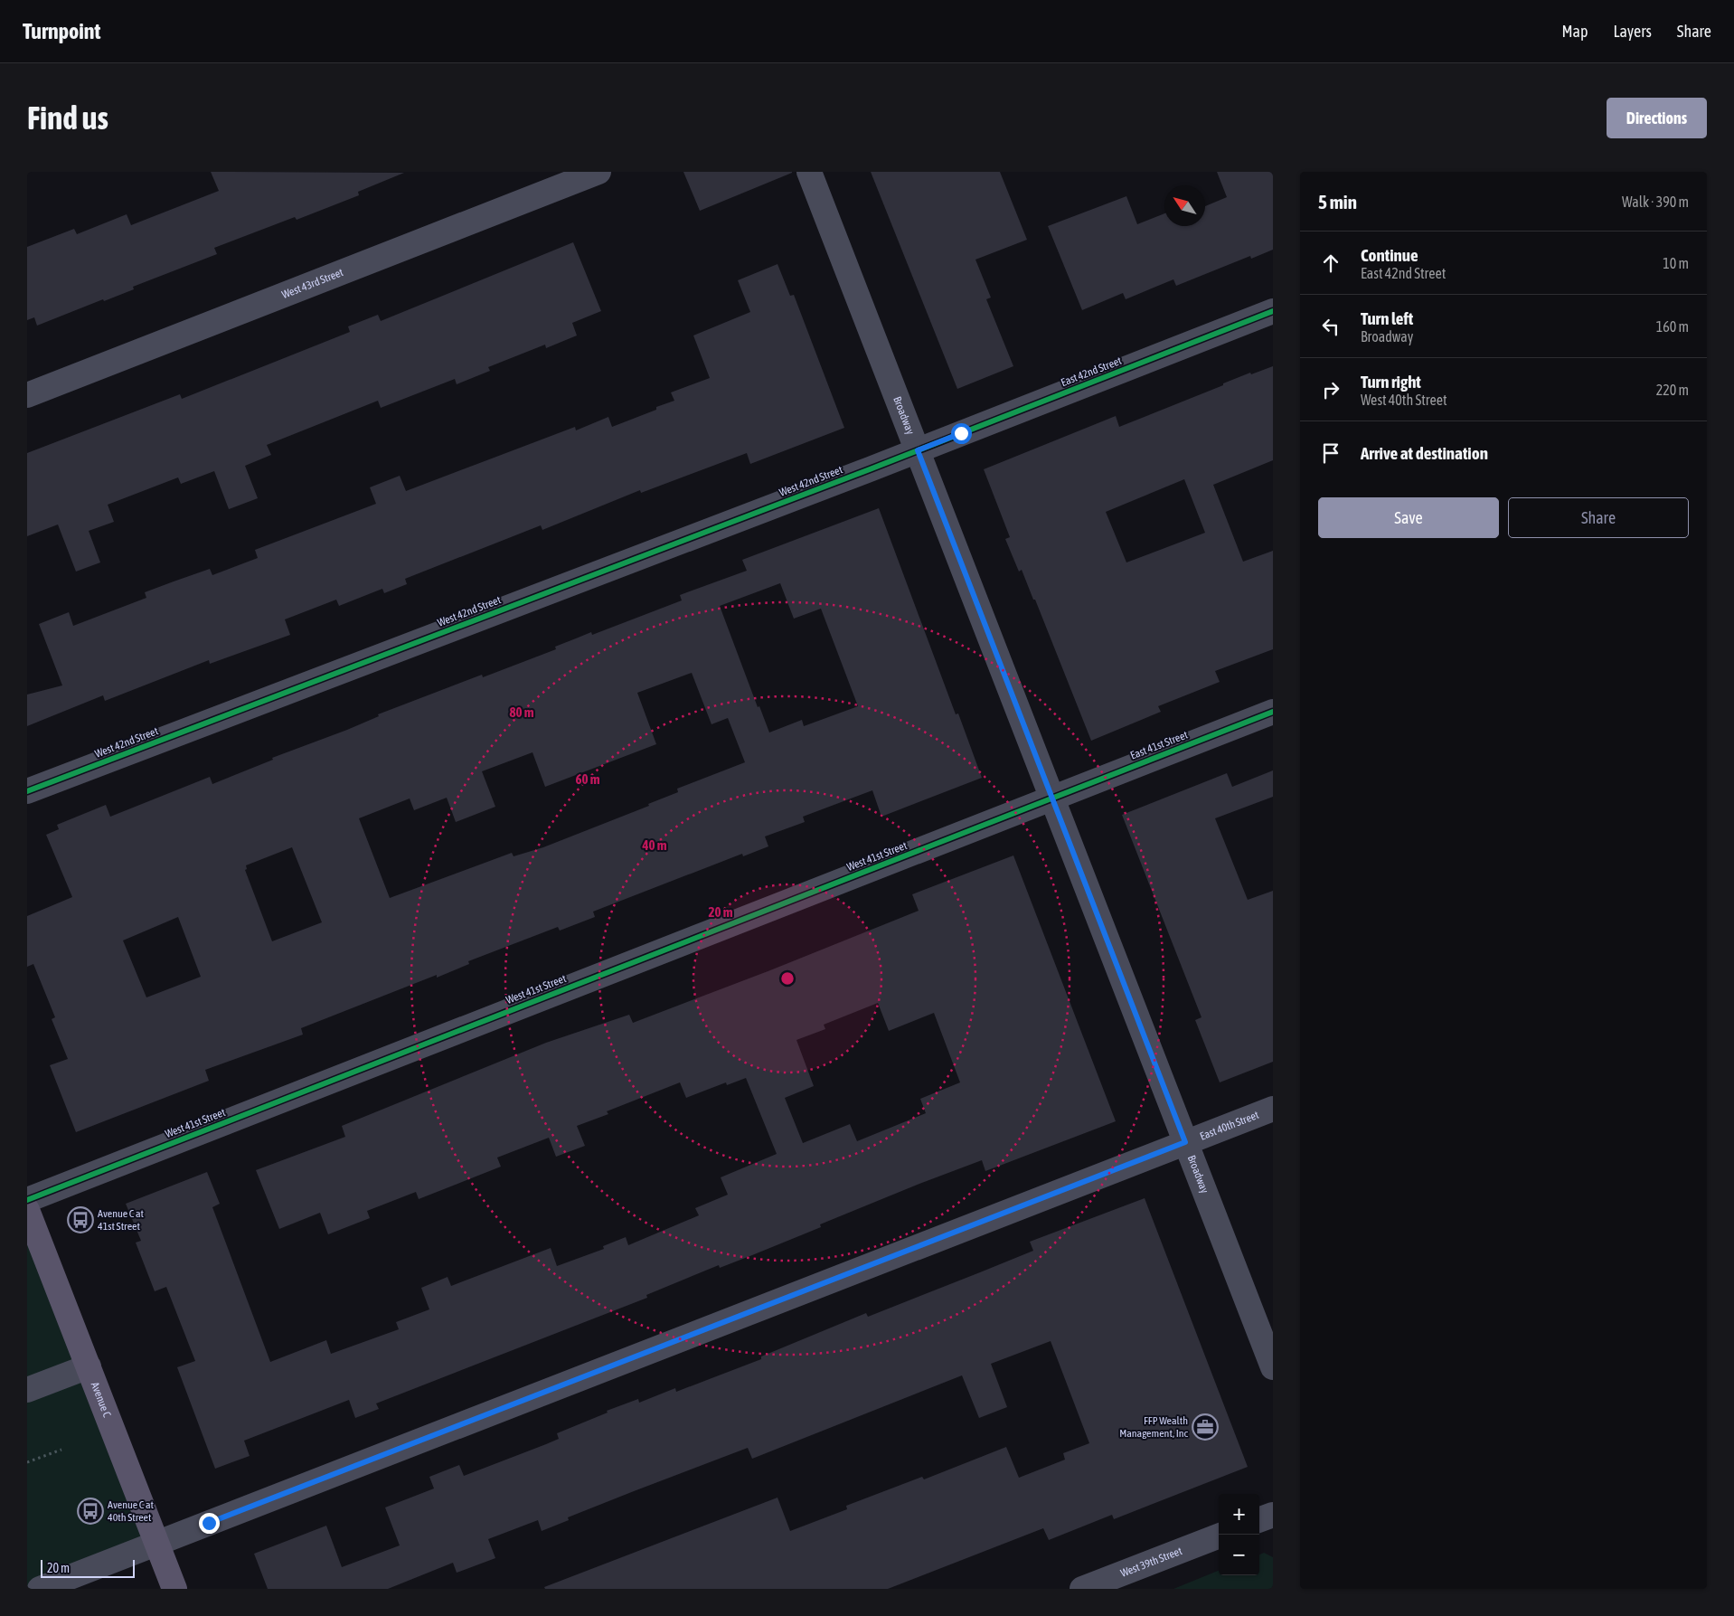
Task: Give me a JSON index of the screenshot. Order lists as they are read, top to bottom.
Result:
{
  "streets": {
    "main road": ["Avenue C"],
    "street": [
      "West 43rd Street",
      "East 42nd Street",
      "Broadway",
      "West 42nd Street",
      "East 41st Street",
      "West 41st Street",
      "East 40th Street",
      "West 39th Street"
    ]
  },
  "crossings": [
    ["East 42nd Street", "Broadway"],
    ["East 42nd Street", "West 42nd Street"],
    ["Broadway", "West 42nd Street"],
    ["Broadway", "East 41st Street"],
    ["Broadway", "West 41st Street"],
    ["Broadway", "East 40th Street"],
    ["East 41st Street", "West 41st Street"],
    ["East 40th Street", "Avenue C"]
  ],
  "places": {
    "bus stop": ["Avenue C at 41st Street", "Avenue C at 40th Street"],
    "office": ["FFP Wealth Management, Inc"]
  },
  "scale_bar": "20 m",
  "north": "top left",
  "page": {
    "header": "Turnpoint",
    "nav": ["Map", "Layers", "Share"],
    "buttons": [
      "Directions",
      ["Save", "Share"]
    ],
    "title": "Find us",
    "heading": ["5 min", "Walk · 390 m"],
    "list": [
      ["Continue", "East 42nd Street", "10 m"],
      ["Turn left", "Broadway", "160 m"],
      ["Turn right", "West 40th Street", "220 m"],
      "Arrive at destination"
    ],
    "map_buttons": ["+", "−"],
    "scale": "20 m"
  },
  "rings": [
    "80 m",
    "60 m",
    "40 m",
    "20 m"
  ]
}
